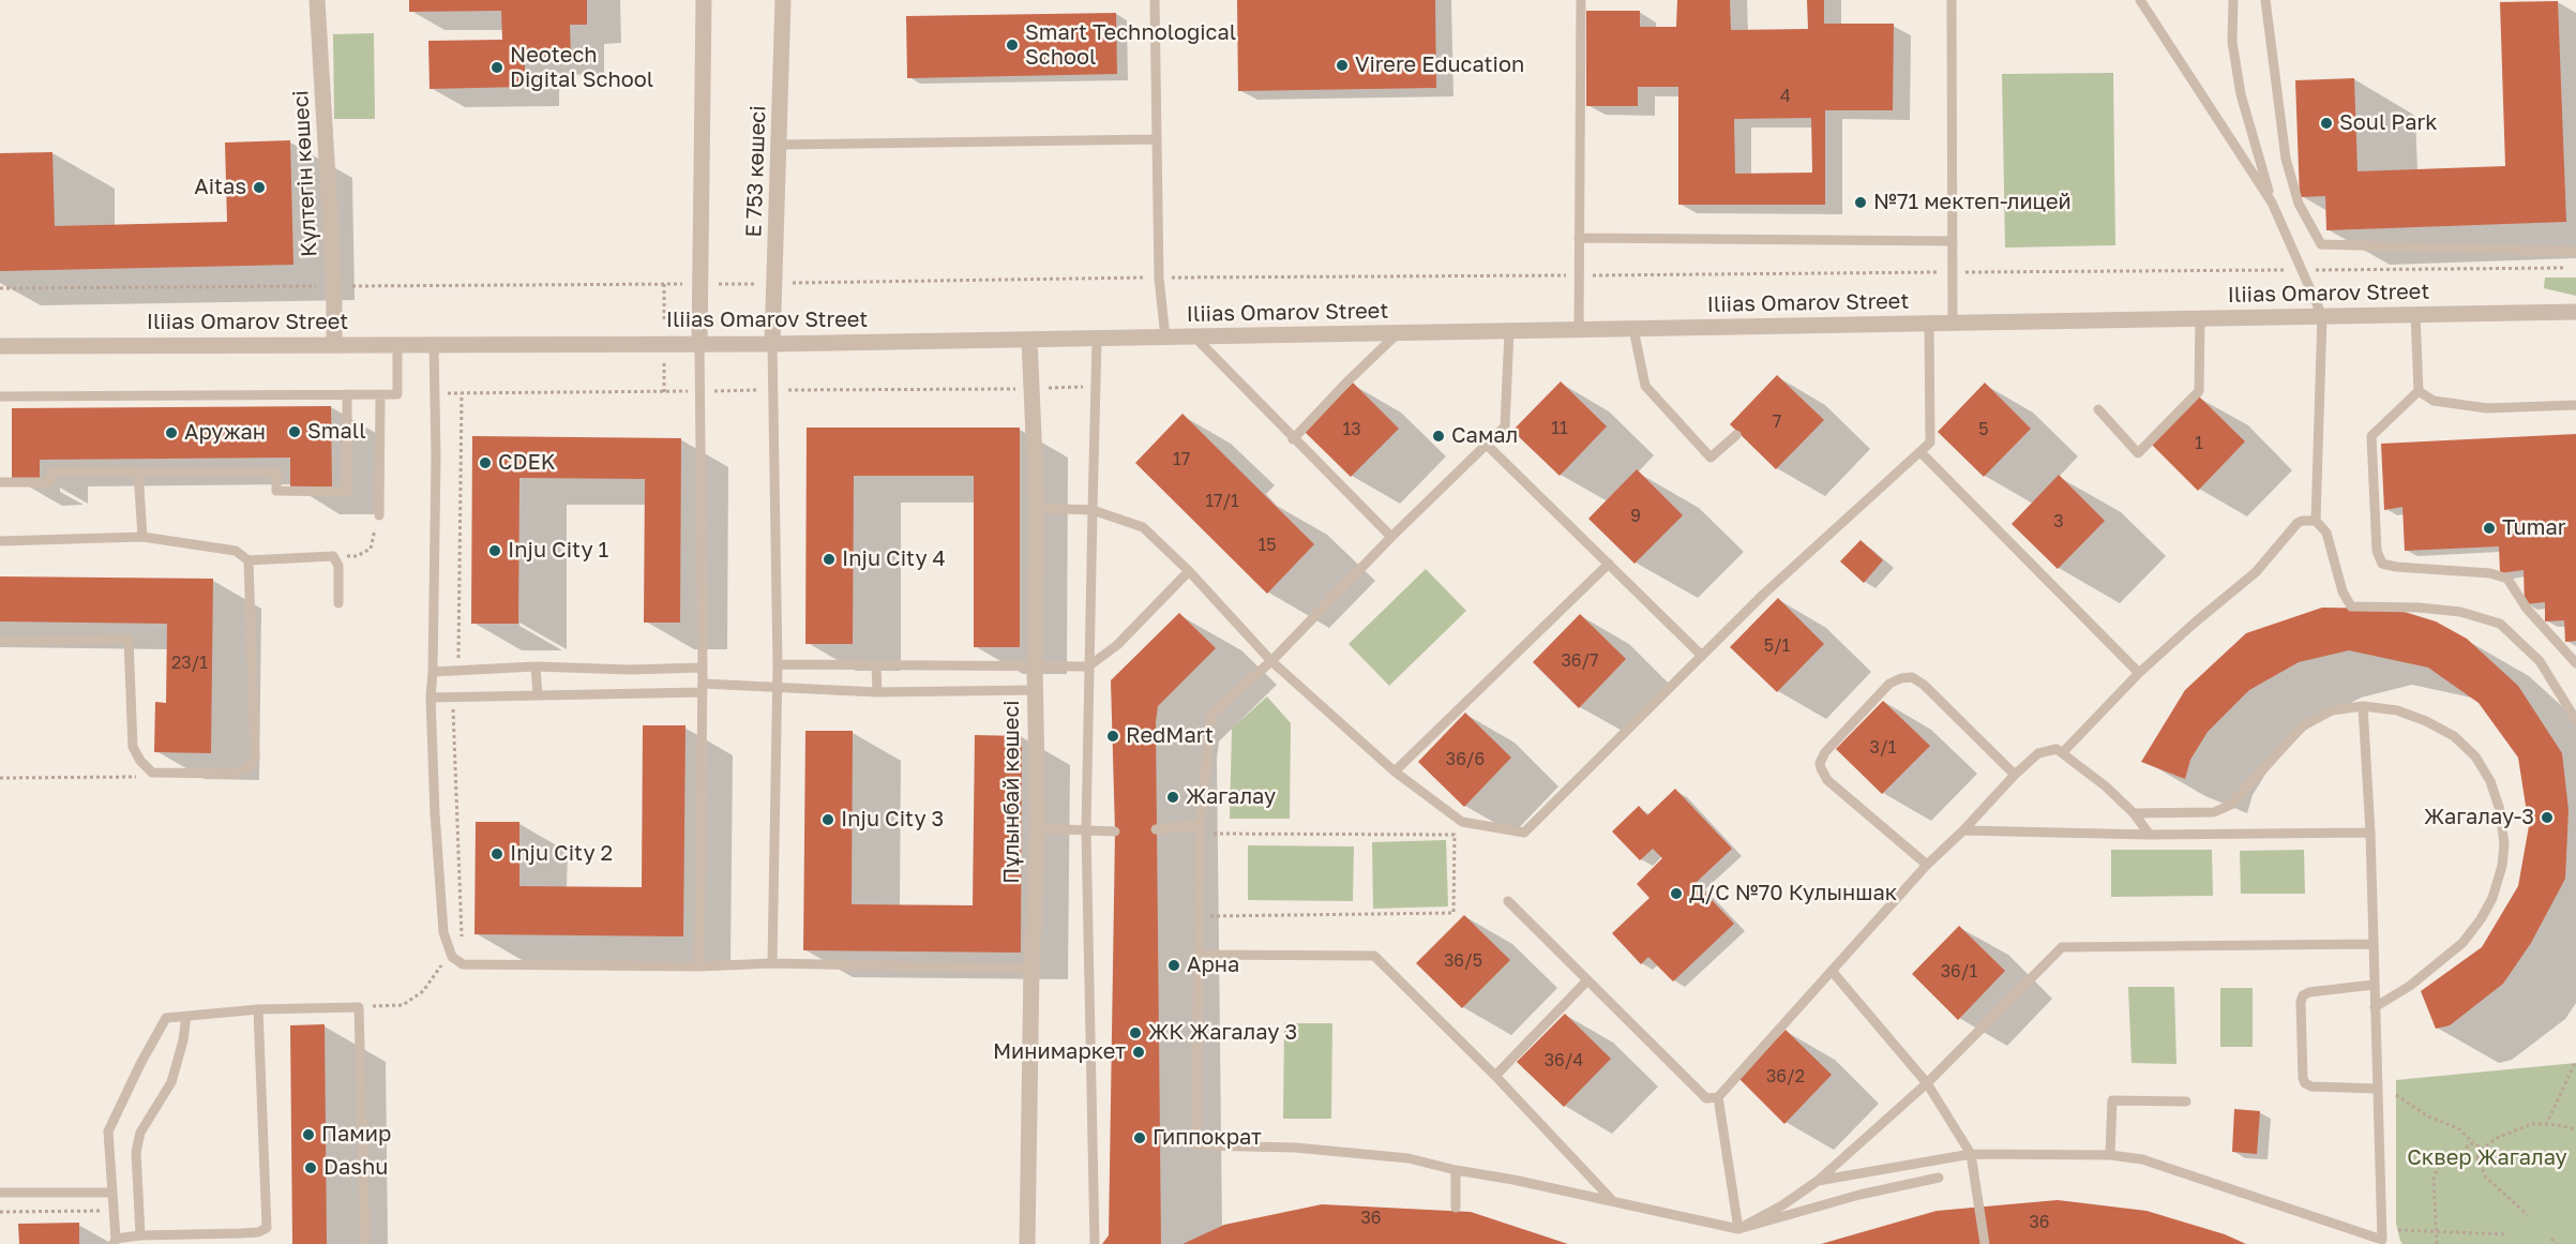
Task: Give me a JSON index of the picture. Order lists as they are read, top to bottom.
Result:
{
  "streets": {
    "street": [
      "Е 753 көшесі",
      "Күлтегін көшесі",
      "Iliias Omarov Street",
      "Пұлынбай көшесі"
    ]
  },
  "crossings": [
    ["Е 753 көшесі", "Iliias Omarov Street"],
    ["Күлтегін көшесі", "Iliias Omarov Street"],
    ["Iliias Omarov Street", "Пұлынбай көшесі"]
  ],
  "parks": ["Сквер Жагалау"],
  "places": [
    "Smart Technological School",
    "Virere Education",
    "Neotech Digital School",
    "Soul Park",
    "Aitas",
    "№71 мектеп-лицей",
    "Small",
    "Аружан",
    "Самал",
    "CDEK",
    "Tumar",
    "Inju City 1",
    "Inju City 4",
    "RedMart",
    "Жагалау",
    "Жагалау-3",
    "Inju City 3",
    "Inju City 2",
    "Д/С №70 Кулыншак",
    "Арна",
    "ЖК Жагалау 3",
    "Минимаркет",
    "Памир",
    "Гиппократ",
    "Dashu"
  ],
  "house_numbers": [
    "4",
    "7",
    "11",
    "13",
    "5",
    "1",
    "17",
    "17/1",
    "9",
    "3",
    "15",
    "5/1",
    "36/7",
    "23/1",
    "3/1",
    "36/6",
    "36/5",
    "36/1",
    "36/4",
    "36/2",
    "36",
    "36"
  ]
}
